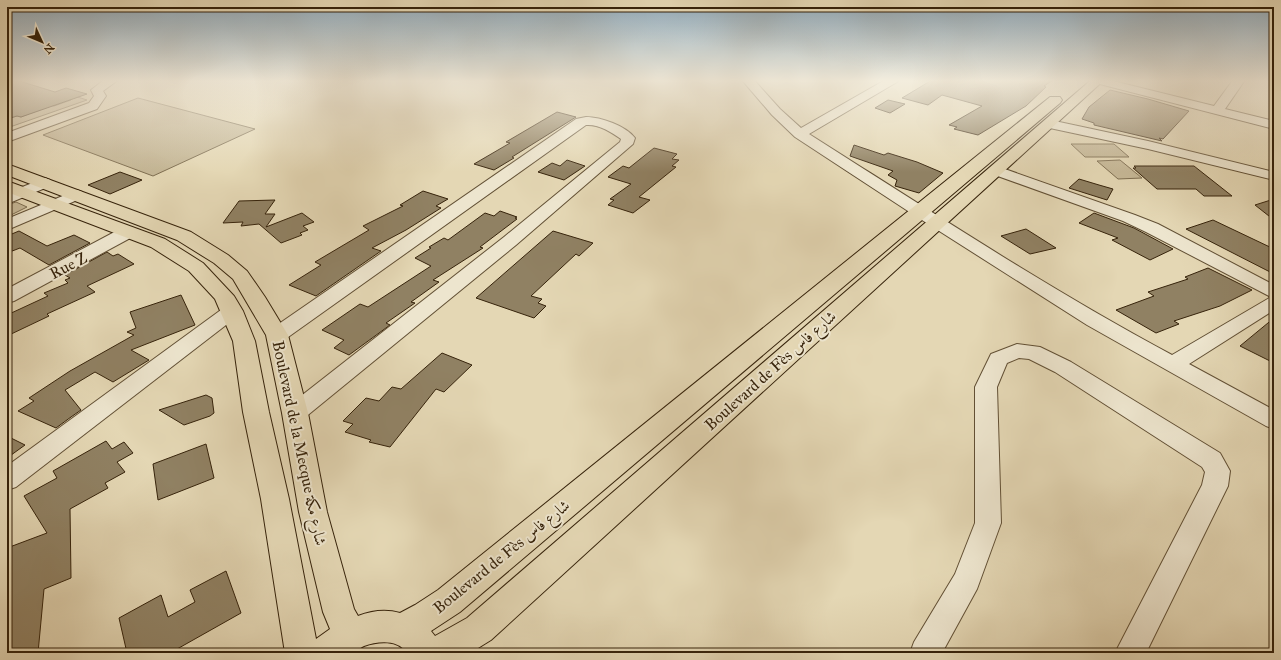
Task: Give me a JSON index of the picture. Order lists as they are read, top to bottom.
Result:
{
  "streets": {
    "main road": ["Boulevard de Fès شارع فاس", "Boulevard de la Mecque شارع مكة"],
    "street": ["Rue Z"]
  },
  "north": "bottom right"
}
